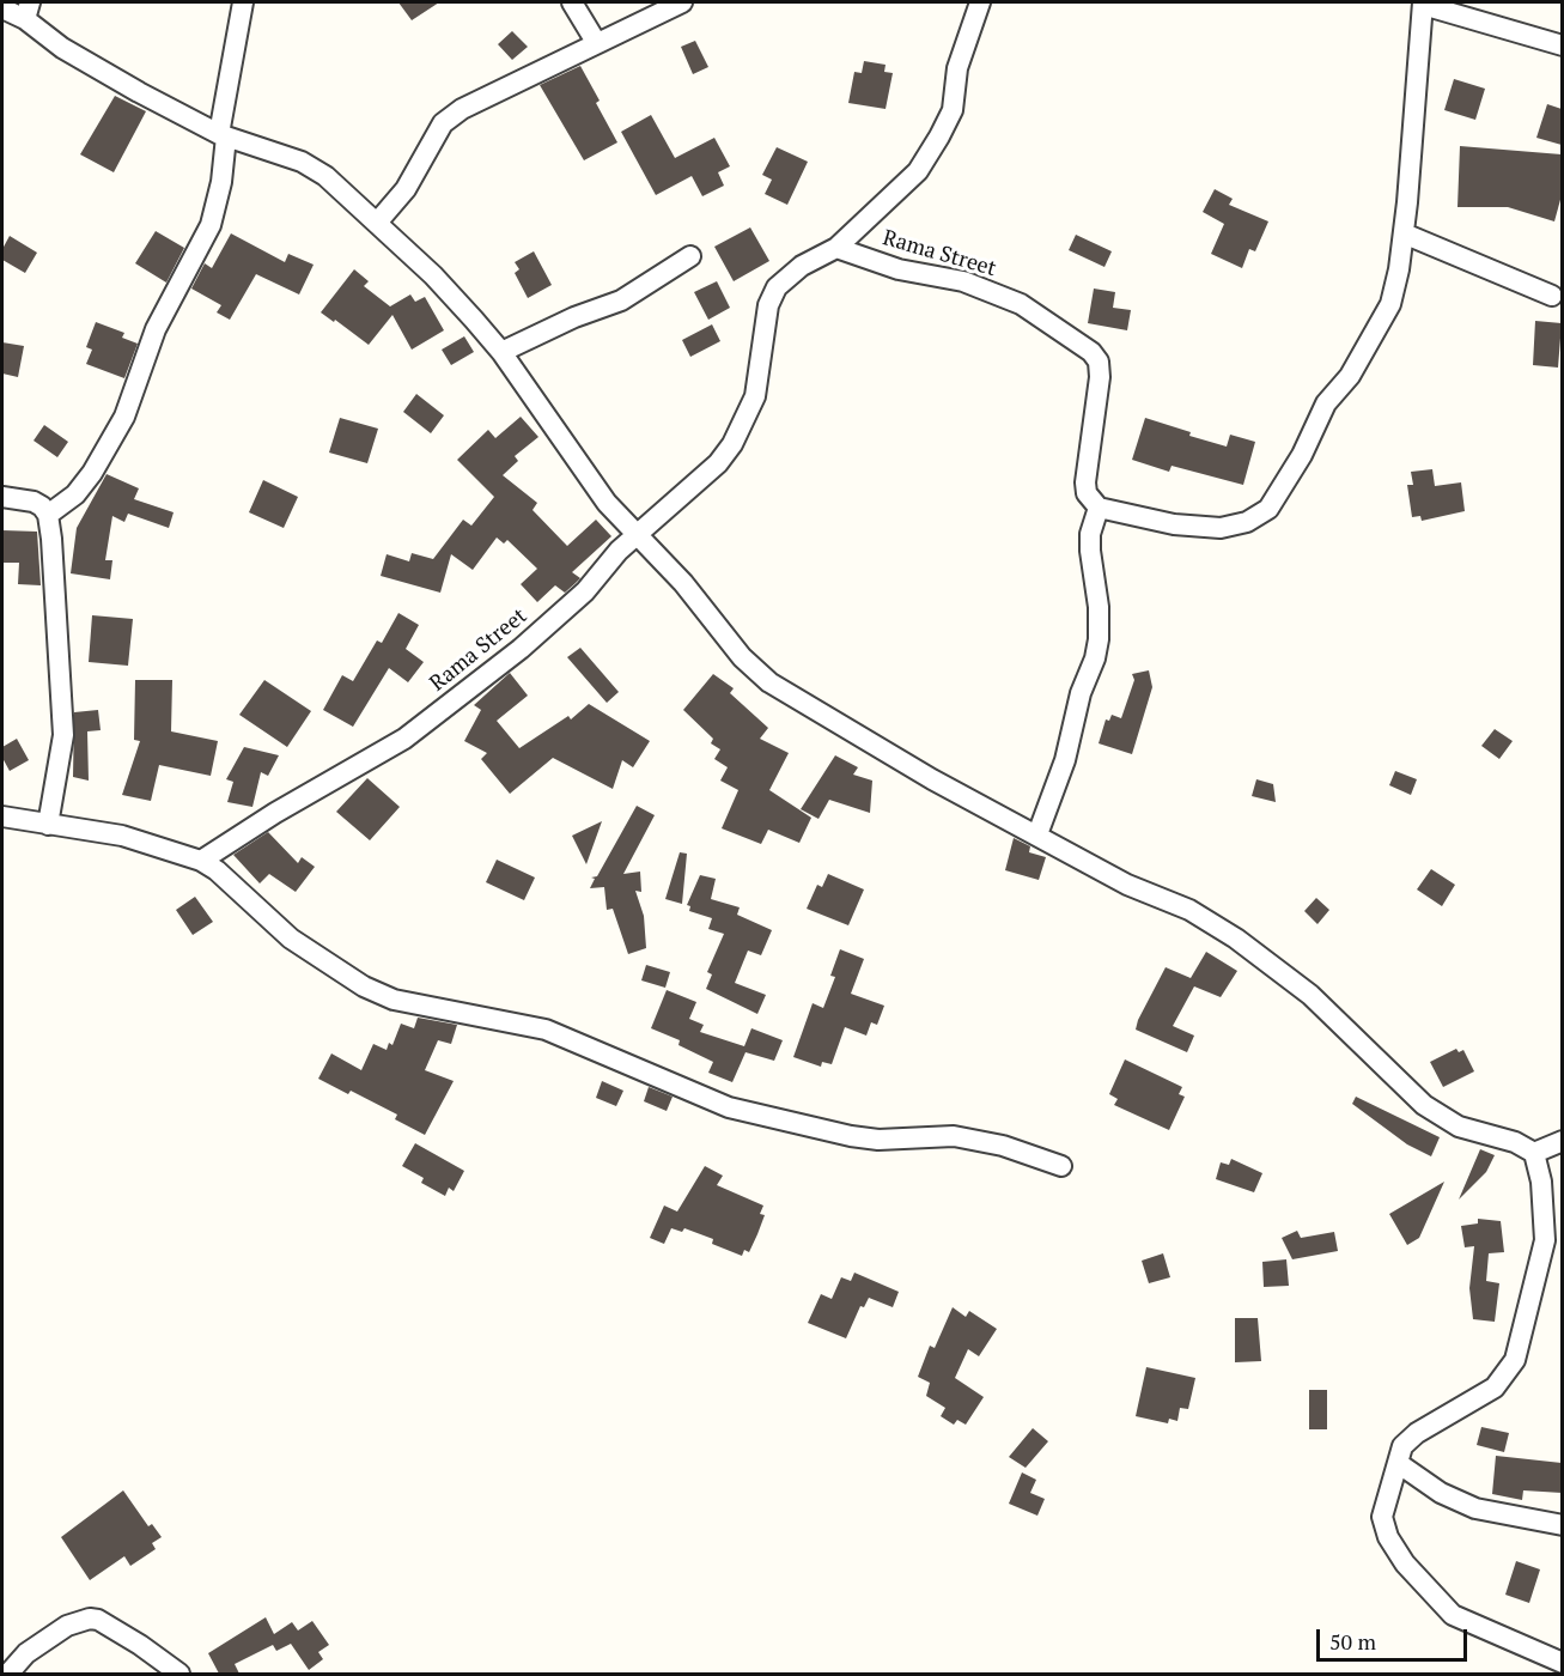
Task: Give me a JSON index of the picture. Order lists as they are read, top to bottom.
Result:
{
  "streets": {
    "street": ["Rama Street"]
  },
  "scale_bar": "50 m"
}
